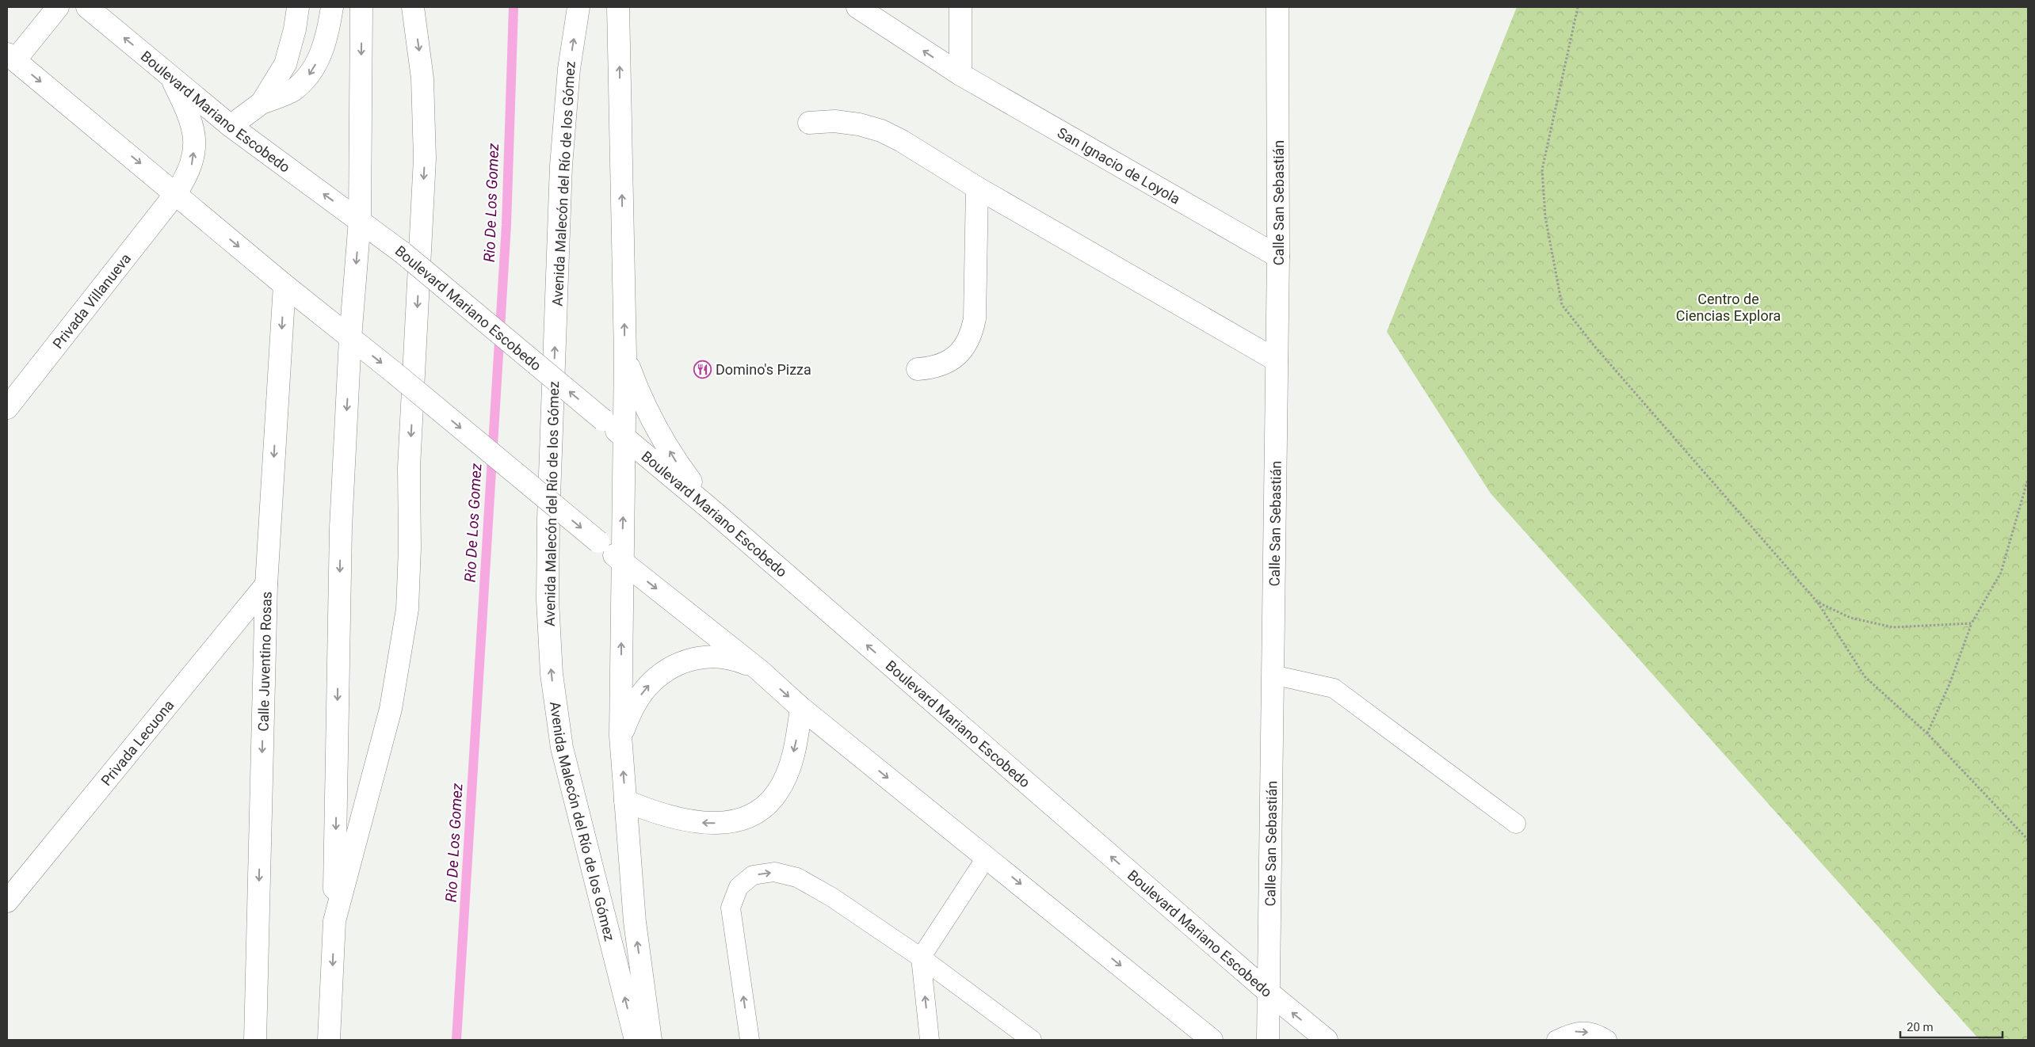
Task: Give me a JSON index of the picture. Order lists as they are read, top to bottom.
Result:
{
  "streets": {
    "main road": [
      "Boulevard Mariano Escobedo",
      "San Ignacio de Loyola",
      "Avenida Malecón del Río de los Gómez",
      "Calle San Sebastián",
      "Privada Villanueva",
      "Calle Juventino Rosas",
      "Privada Lecuona"
    ]
  },
  "crossings": [
    ["Boulevard Mariano Escobedo", "Calle San Sebastián"],
    ["Boulevard Mariano Escobedo", "Privada Villanueva"],
    ["San Ignacio de Loyola", "Calle San Sebastián"],
    ["Calle Juventino Rosas", "Privada Lecuona"]
  ],
  "water": ["Rio De Los Gomez"],
  "parks": ["Centro de Ciencias Explora"],
  "places": {
    "restaurant": ["Domino's Pizza"]
  },
  "scale_bar": "20 m"
}
